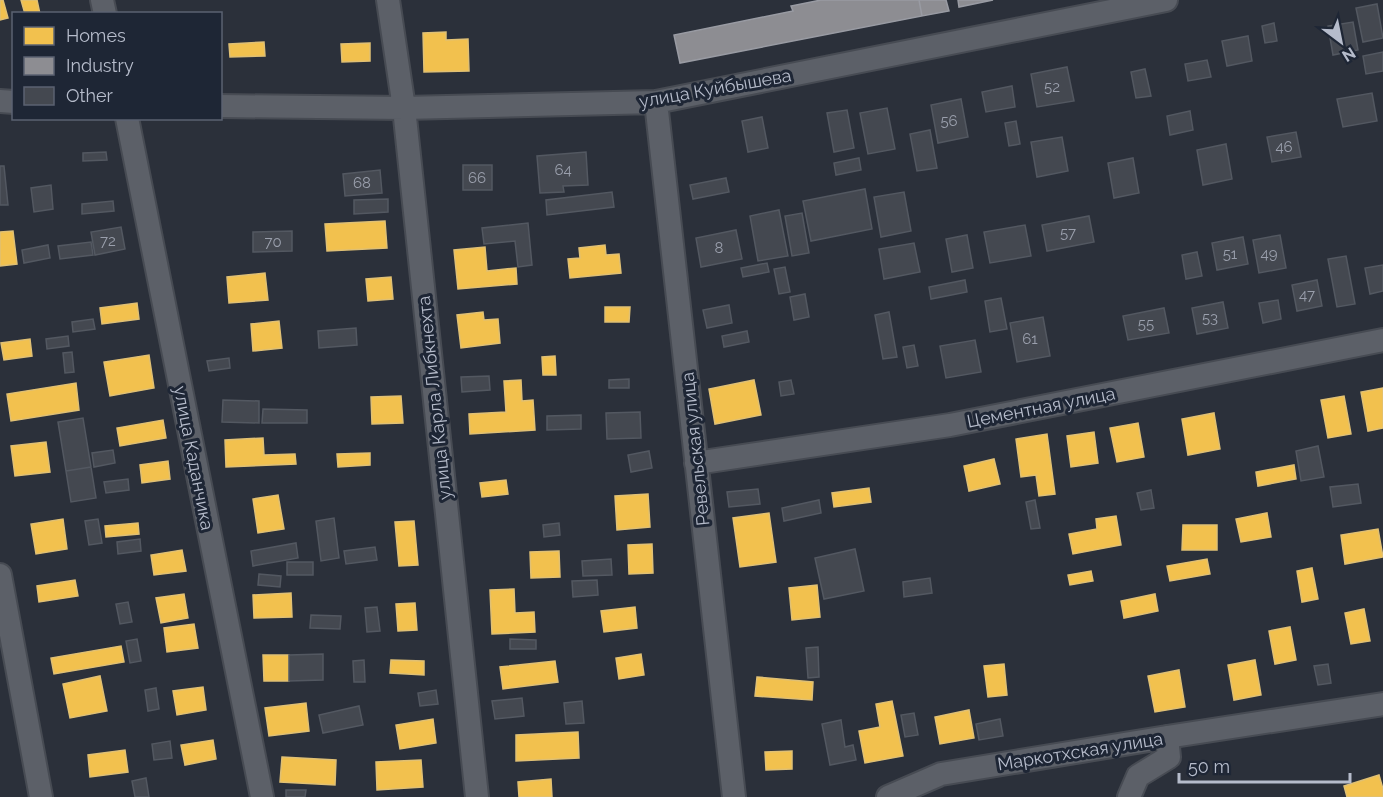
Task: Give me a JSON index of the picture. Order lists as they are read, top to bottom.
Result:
{
  "streets": {
    "street": [
      "улица Куйбышева",
      "улица Карла Либкнехта",
      "Цементная улица",
      "Ревельская улица",
      "улица Каданчика",
      "Маркотхская улица"
    ]
  },
  "crossings": [
    ["улица Куйбышева", "улица Карла Либкнехта"],
    ["улица Куйбышева", "Ревельская улица"],
    ["Цементная улица", "Ревельская улица"]
  ],
  "house_numbers": [
    "52",
    "56",
    "46",
    "64",
    "66",
    "68",
    "57",
    "72",
    "70",
    "8",
    "51",
    "49",
    "47",
    "53",
    "55",
    "61"
  ],
  "legend": ["Homes", "Industry", "Other"],
  "scale_bar": "50 m",
  "north": "bottom right"
}
